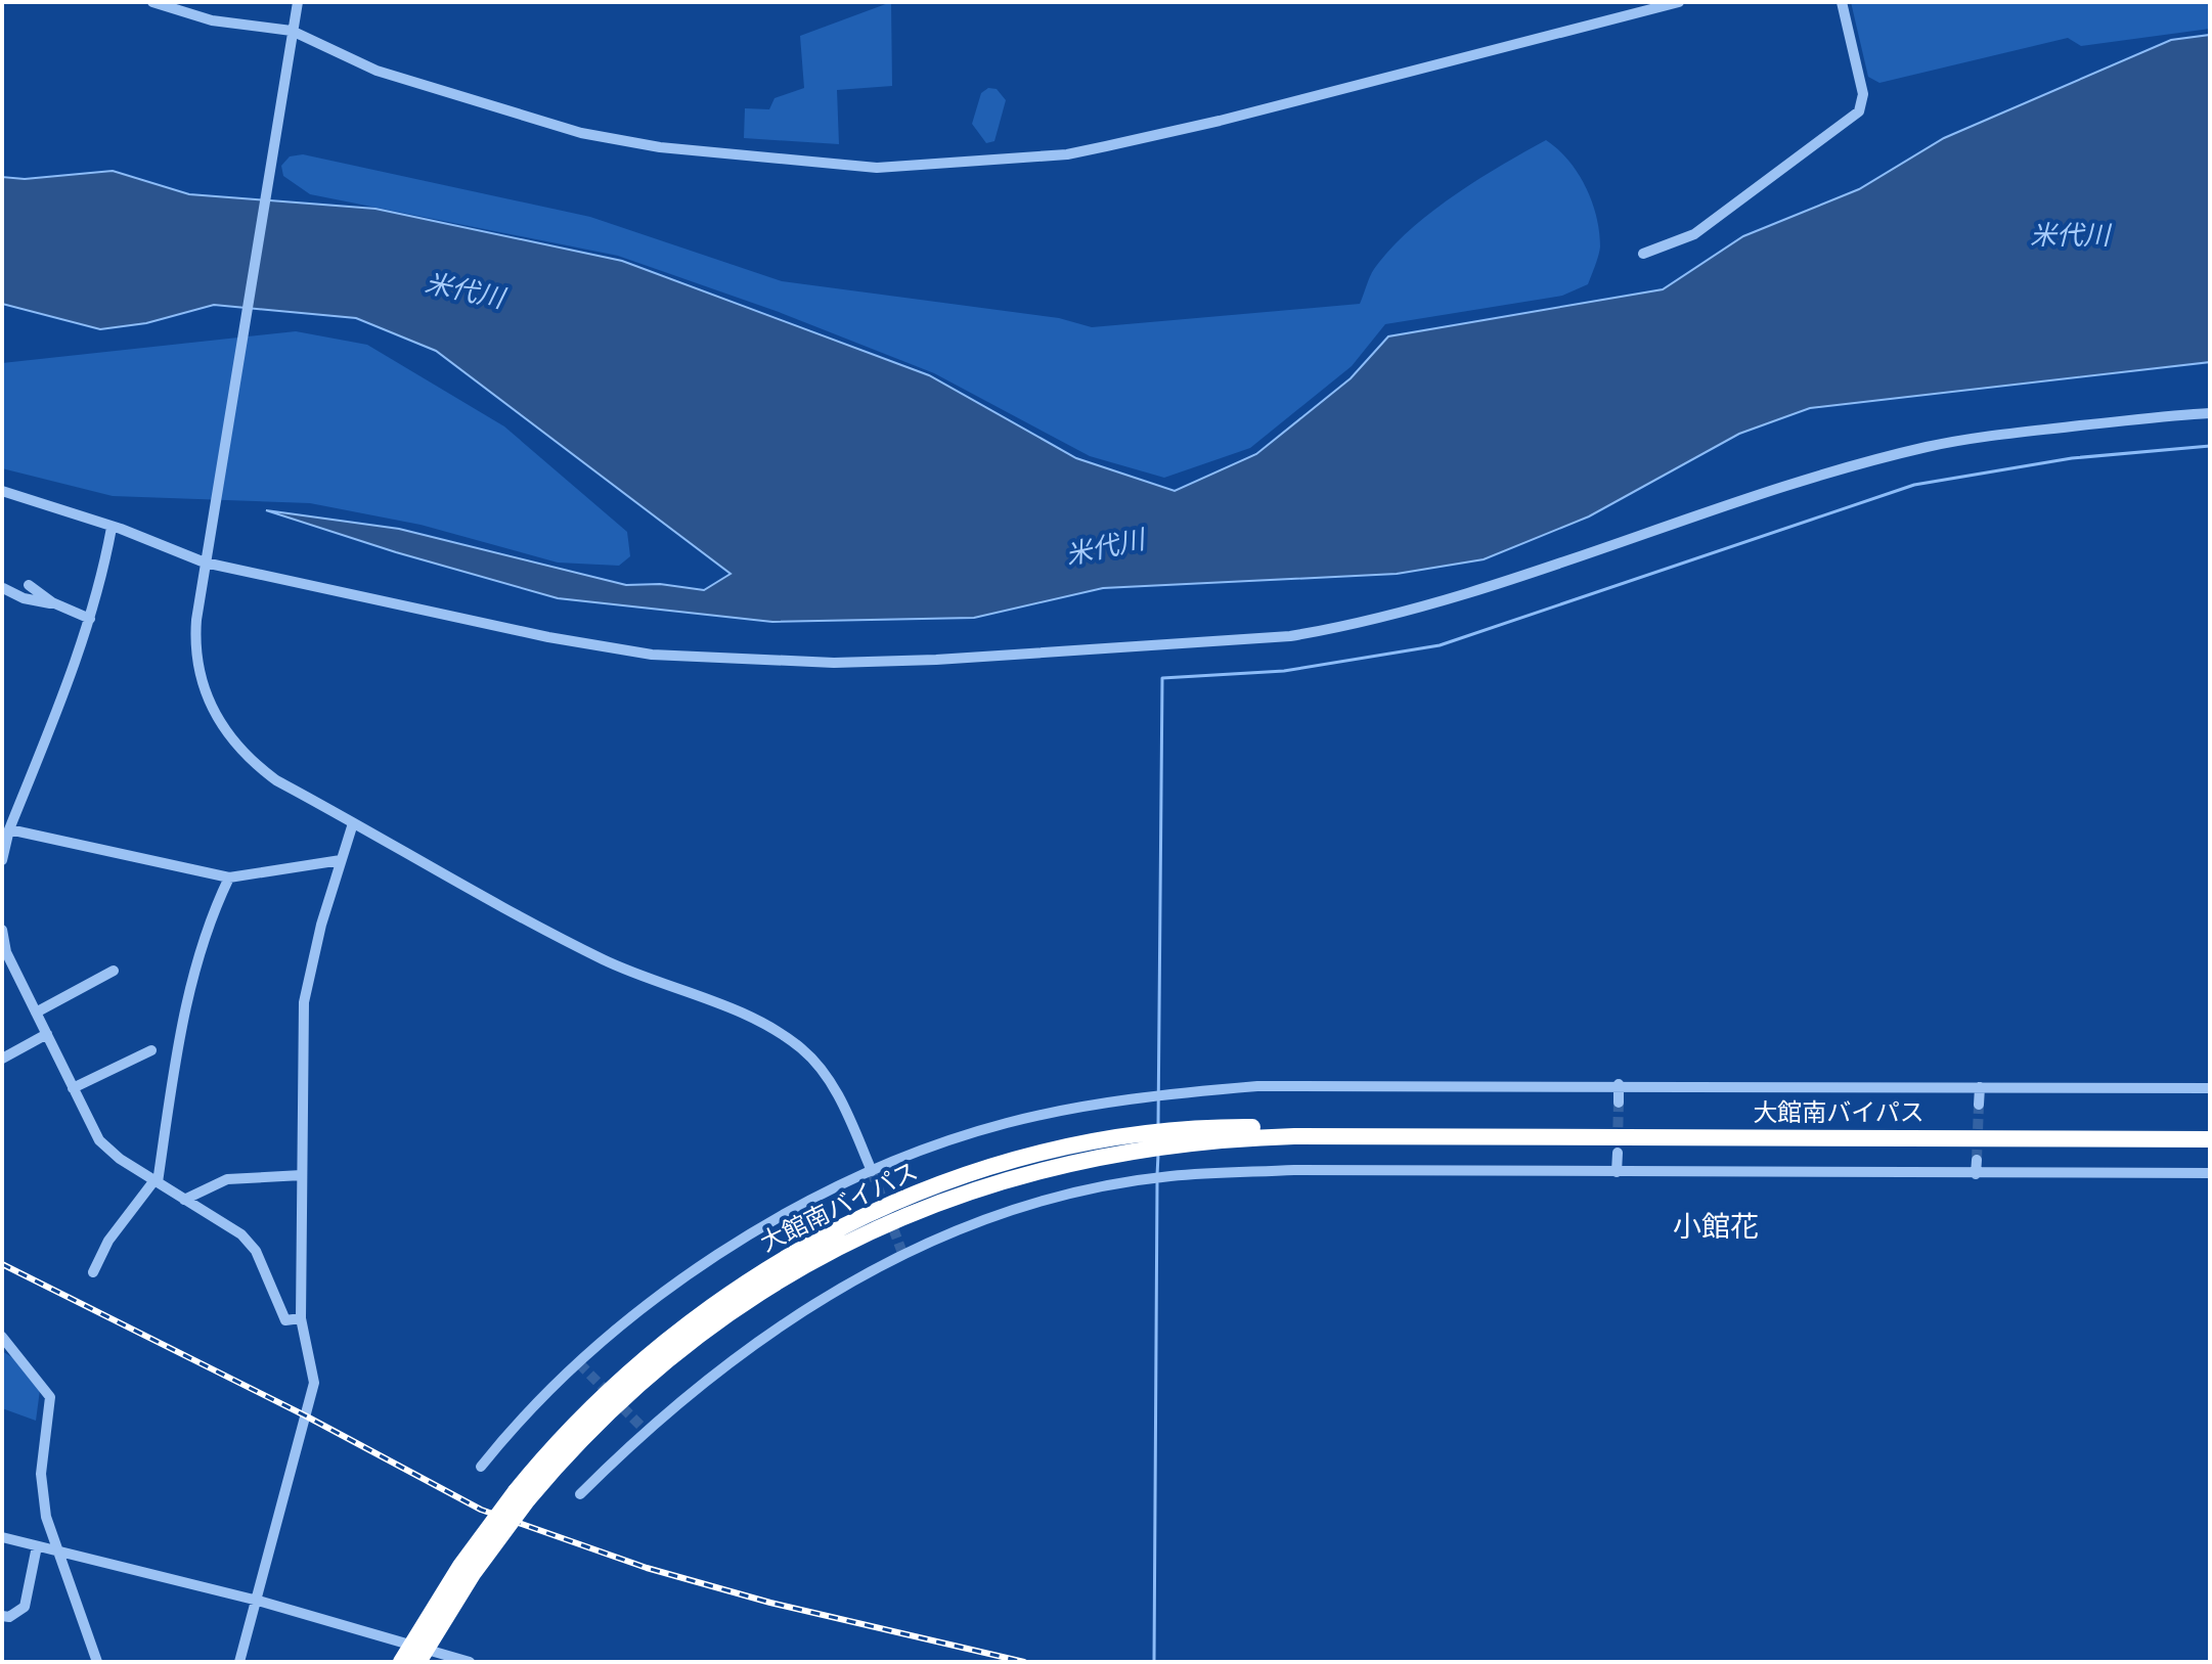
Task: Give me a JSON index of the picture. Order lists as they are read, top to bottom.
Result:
{
  "streets": {
    "highway": ["大館南バイパス"]
  },
  "districts": ["小館花"],
  "water": ["米代川"]
}
